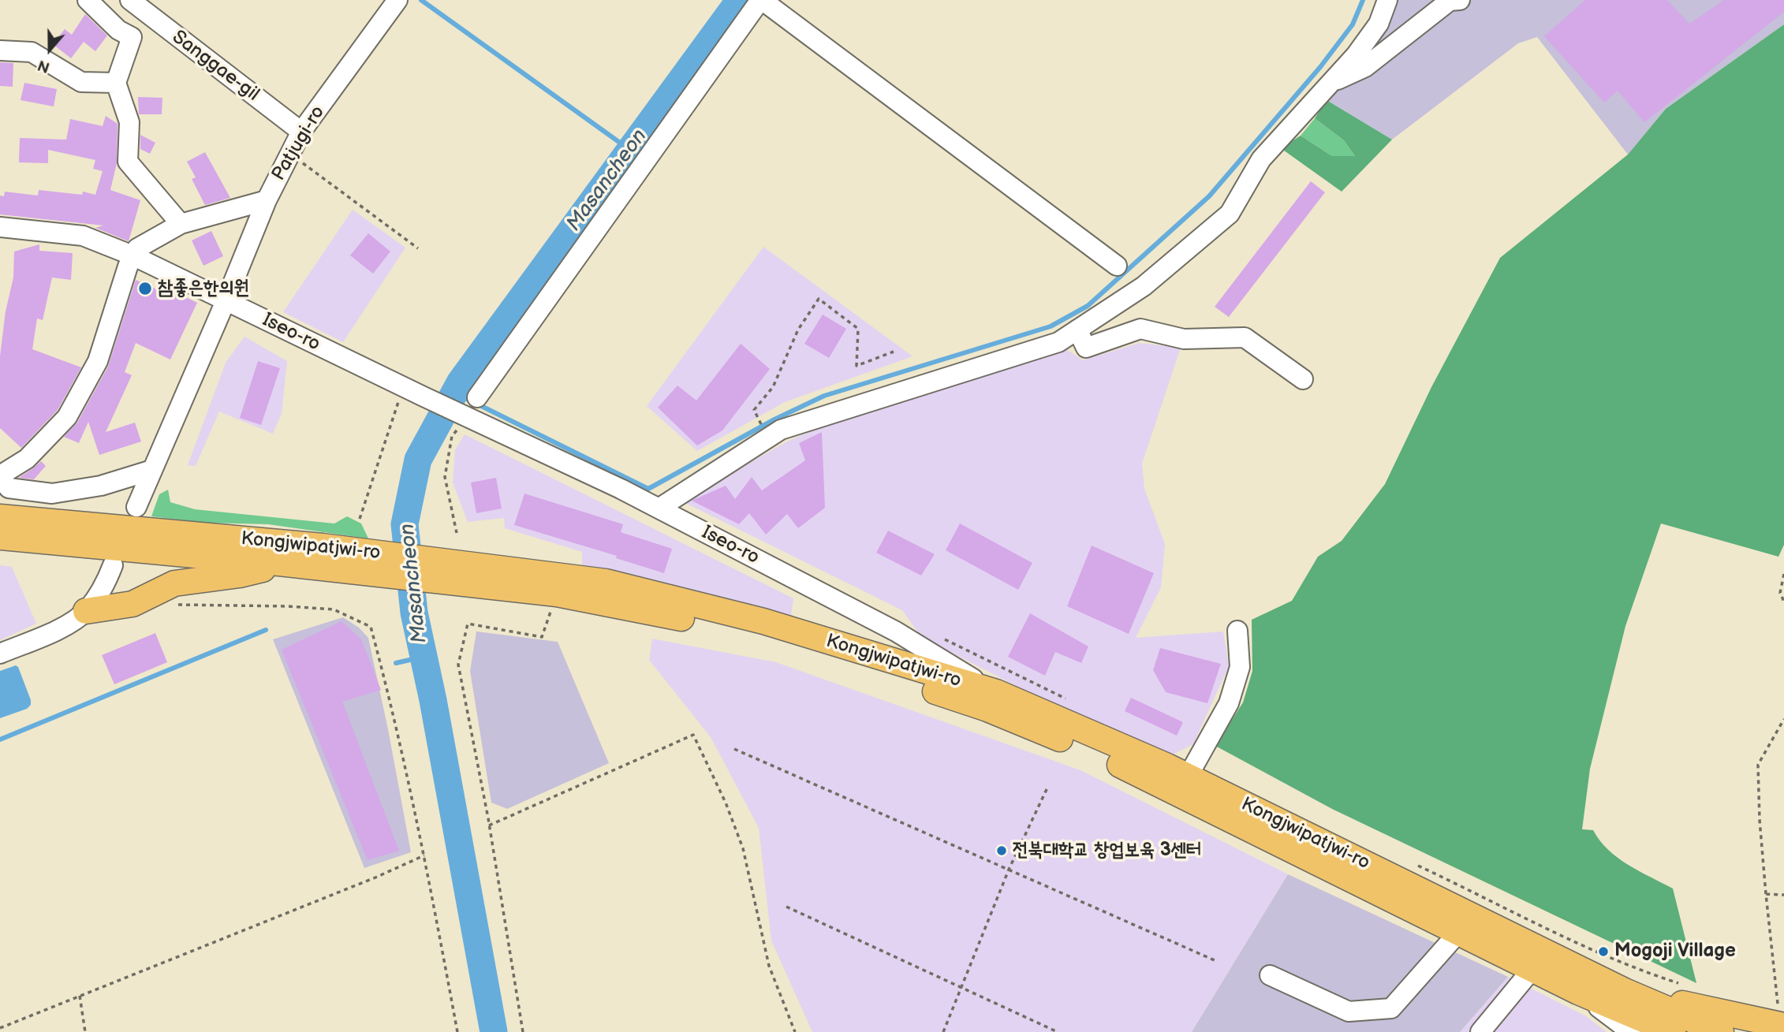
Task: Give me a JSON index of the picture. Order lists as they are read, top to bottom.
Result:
{
  "streets": {
    "main road": ["Kongjwipatjwi-ro"],
    "street": ["Sanggae-gil", "Patjugi-ro", "Iseo-ro"]
  },
  "crossings": [
    ["Sanggae-gil", "Patjugi-ro"],
    ["Patjugi-ro", "Iseo-ro"],
    ["Iseo-ro", "Kongjwipatjwi-ro"]
  ],
  "water": ["Masancheon"],
  "places": ["참좋은한의원", "전북대학교 창업보육 3센터", "Mogoji Village"],
  "north": "bottom"
}
